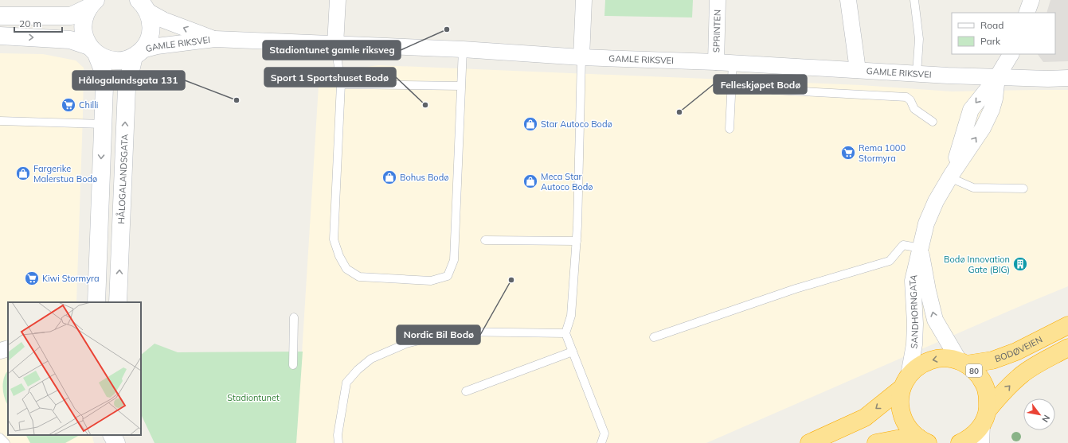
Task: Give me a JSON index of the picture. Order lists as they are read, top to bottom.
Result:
{
  "streets": {
    "highway": ["BODØVEIEN", "80"],
    "street": [
      "SPRINTEN",
      "GAMLE RIKSVEI",
      "HÅLOGALANDSGATA",
      "SANDHORNGATA"
    ]
  },
  "crossings": [
    ["SPRINTEN", "GAMLE RIKSVEI"],
    ["GAMLE RIKSVEI", "HÅLOGALANDSGATA"],
    ["GAMLE RIKSVEI", "SANDHORNGATA"],
    ["SANDHORNGATA", "BODØVEIEN"],
    ["SANDHORNGATA", "80"],
    ["BODØVEIEN", "80"]
  ],
  "one_way": ["BODØVEIEN"],
  "parks": ["Stadiontunet"],
  "places": {
    "other": [
      "Stadiontunet gamle riksveg",
      "Hålogalandsgata 131",
      "Sport 1 Sportshuset Bodø",
      "Felleskjøpet Bodø",
      "Nordic Bil Bodø"
    ],
    "supermarket": ["Chilli", "Rema 1000 Stormyra", "Kiwi Stormyra"],
    "shop": [
      "Star Autoco Bodø",
      "Fargerike Malerstua Bodø",
      "Bohus Bodø",
      "Meca Star Autoco Bodø"
    ],
    "building": ["Bodø Innovation Gate (BIG)"]
  },
  "legend": ["Road", "Park"],
  "scale_bar": "20 m",
  "north": "bottom right"
}
